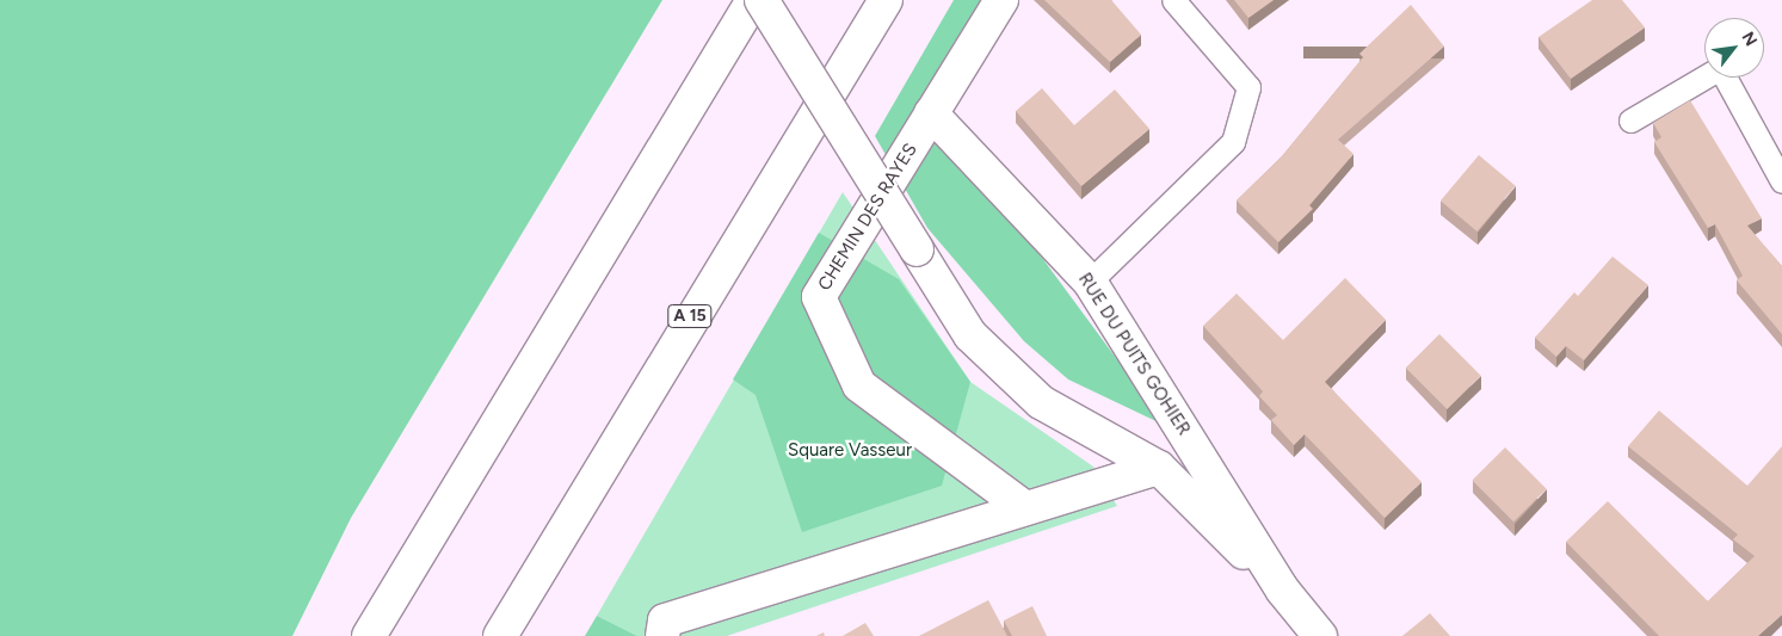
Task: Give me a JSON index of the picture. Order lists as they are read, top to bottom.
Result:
{
  "streets": {
    "main road": ["CHEMIN DES RAYES", "A 15", "RUE DU PUITS GOHIER"]
  },
  "crossings": [
    ["CHEMIN DES RAYES", "RUE DU PUITS GOHIER"]
  ],
  "parks": ["Square Vasseur"],
  "north": "top right"
}
